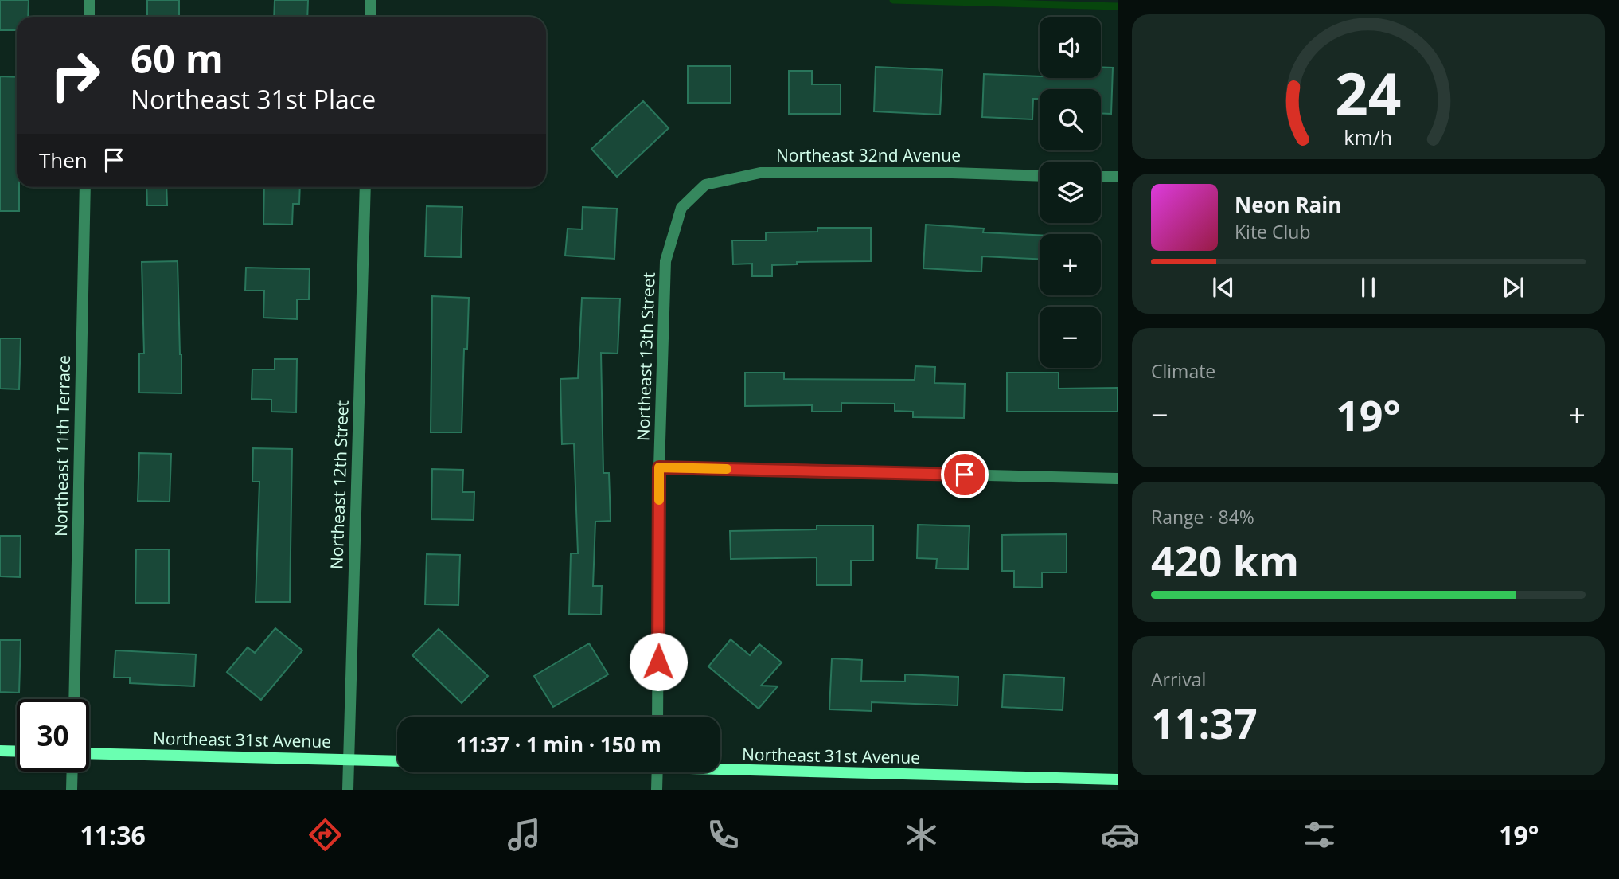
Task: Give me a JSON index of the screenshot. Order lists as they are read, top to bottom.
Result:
{
  "streets": {
    "street": [
      "Northeast 32nd Avenue",
      "Northeast 13th Street",
      "Northeast 11th Terrace",
      "Northeast 12th Street",
      "Northeast 31st Avenue"
    ]
  },
  "crossings": [
    ["Northeast 32nd Avenue", "Northeast 13th Street"],
    ["Northeast 12th Street", "Northeast 31st Avenue"]
  ],
  "page": {
    "map_buttons": ["+", "−"],
    "turn": ["60 m", "Northeast 31st Place"],
    "then": "Then",
    "song": ["Neon Rain", "Kite Club"],
    "tile": [
      "Climate",
      ["Range · 84%", "420 km"],
      ["Arrival", "11:37"]
    ],
    "heat": ["−", "19°", "+"],
    "limit": "30",
    "trip": "11:37 · 1 min · 150 m",
    "tabs": ["11:36", "19°"],
    "gauge": ["24", "km/h"]
  }
}
